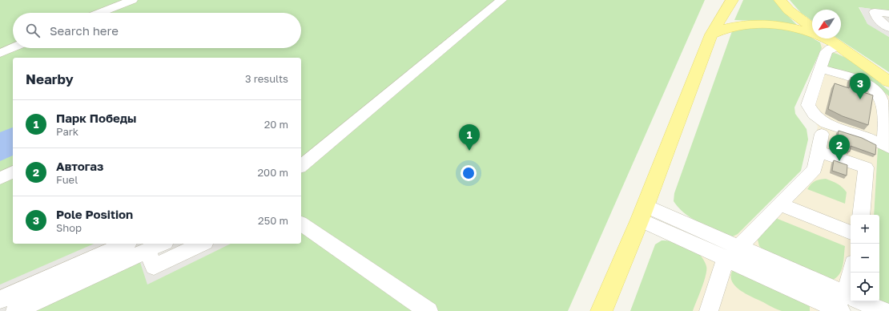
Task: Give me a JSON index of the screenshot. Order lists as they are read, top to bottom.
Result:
{
  "north": "bottom left",
  "page": {
    "search": "Search here",
    "heading": ["Nearby", "3 results"],
    "pins": ["3", "1", "2"],
    "list": [
      {
        "mark": "1",
        "name": "Парк Победы",
        "note": "Park",
        "value": "20 m"
      },
      {
        "mark": "2",
        "name": "Автогаз",
        "note": "Fuel",
        "value": "200 m"
      },
      {
        "mark": "3",
        "name": "Pole Position",
        "note": "Shop",
        "value": "250 m"
      }
    ],
    "map_buttons": ["+", "−"]
  }
}
